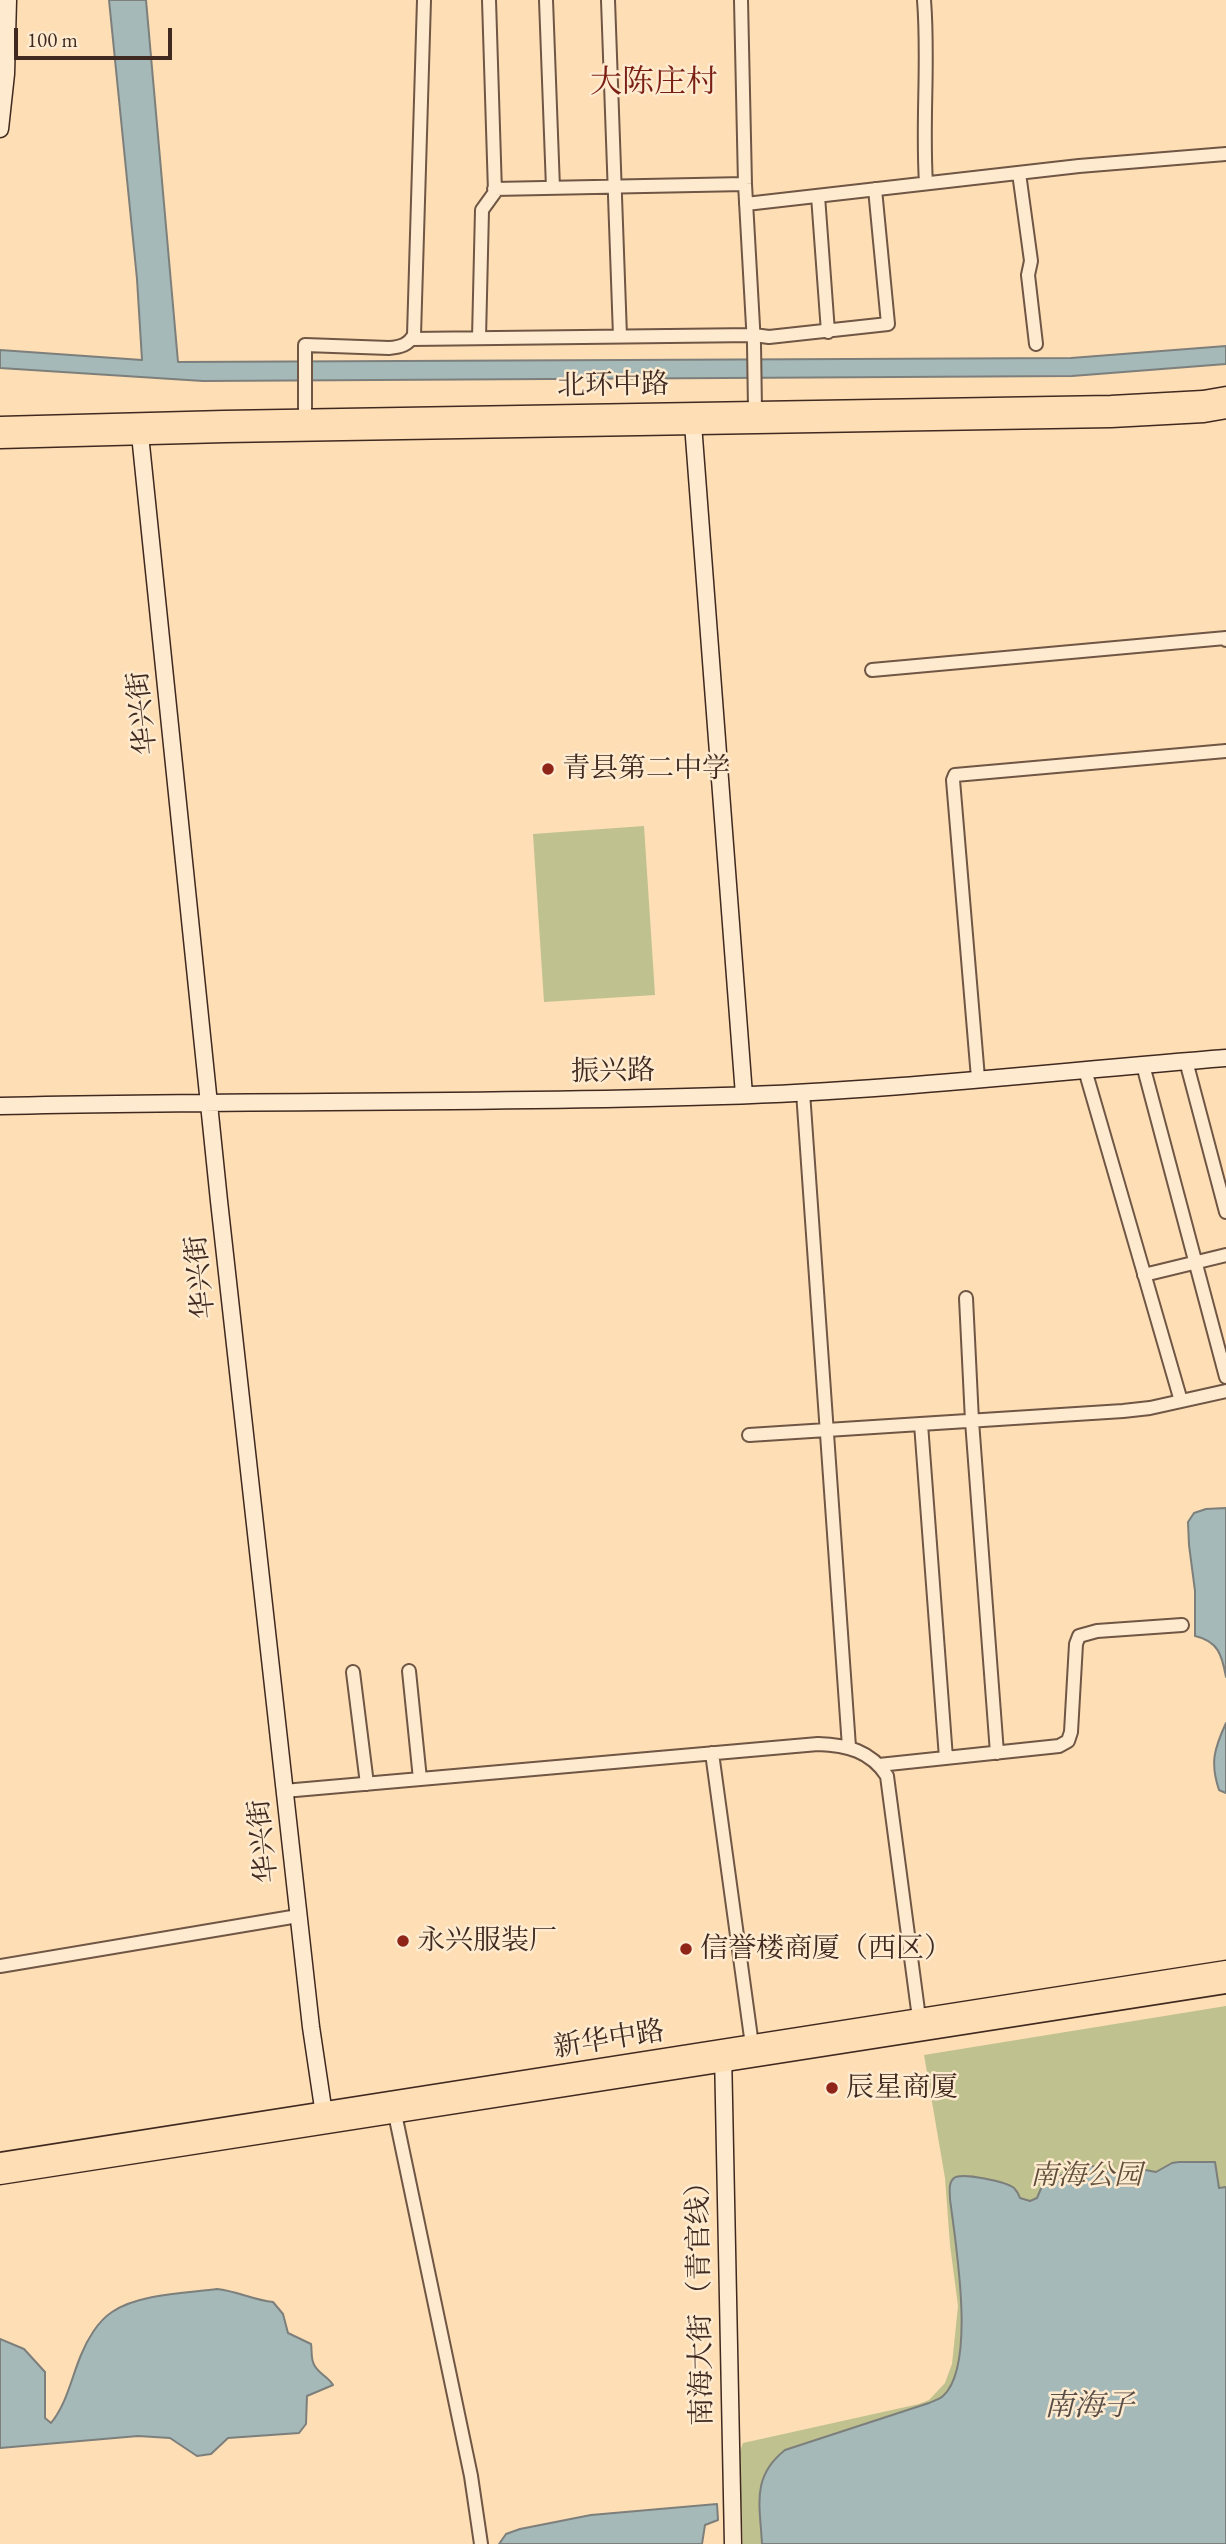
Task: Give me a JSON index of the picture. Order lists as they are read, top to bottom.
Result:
{
  "streets": {
    "main road": ["北环中路", "新华中路"],
    "street": ["华兴街", "振兴路", "南海大街 （青官线）"]
  },
  "crossings": [
    ["北环中路", "华兴街"],
    ["华兴街", "振兴路"],
    ["华兴街", "新华中路"],
    ["新华中路", "南海大街 （青官线）"]
  ],
  "districts": ["大陈庄村"],
  "water": ["南海子"],
  "parks": ["南海公园"],
  "places": [
    "青县第二中学",
    "永兴服装厂",
    "信誉楼商厦（西区）",
    "辰星商厦"
  ],
  "scale_bar": "100 m"
}
